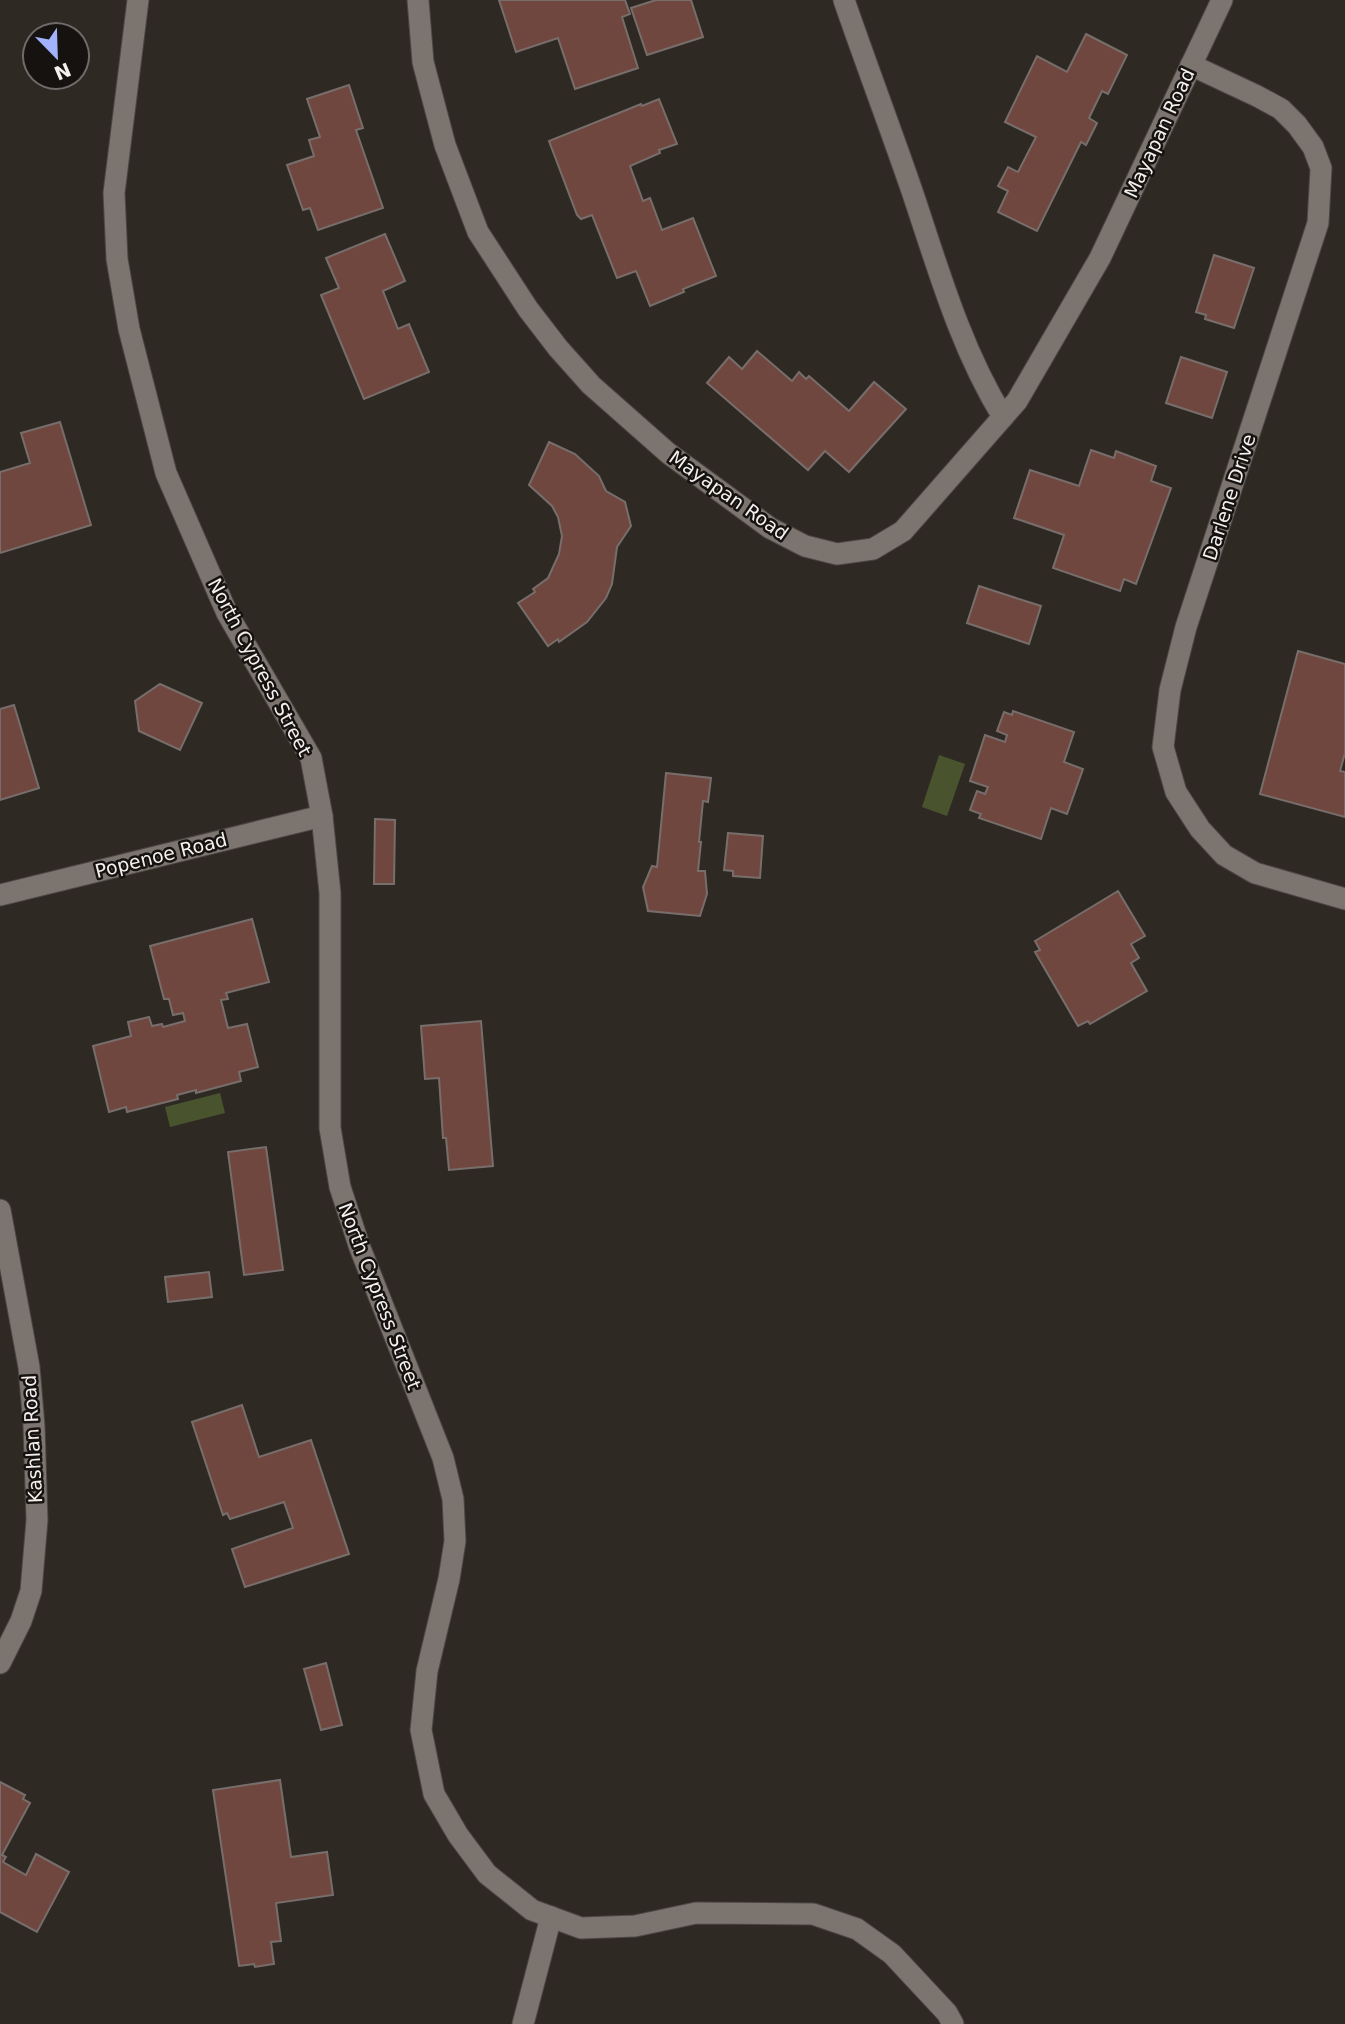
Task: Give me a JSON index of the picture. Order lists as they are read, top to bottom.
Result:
{
  "streets": {
    "street": [
      "Mayapan Road",
      "Darlene Drive",
      "North Cypress Street",
      "Popenoe Road",
      "Kashlan Road"
    ]
  },
  "crossings": [
    ["Mayapan Road", "Darlene Drive"],
    ["North Cypress Street", "Popenoe Road"]
  ],
  "north": "bottom right"
}
